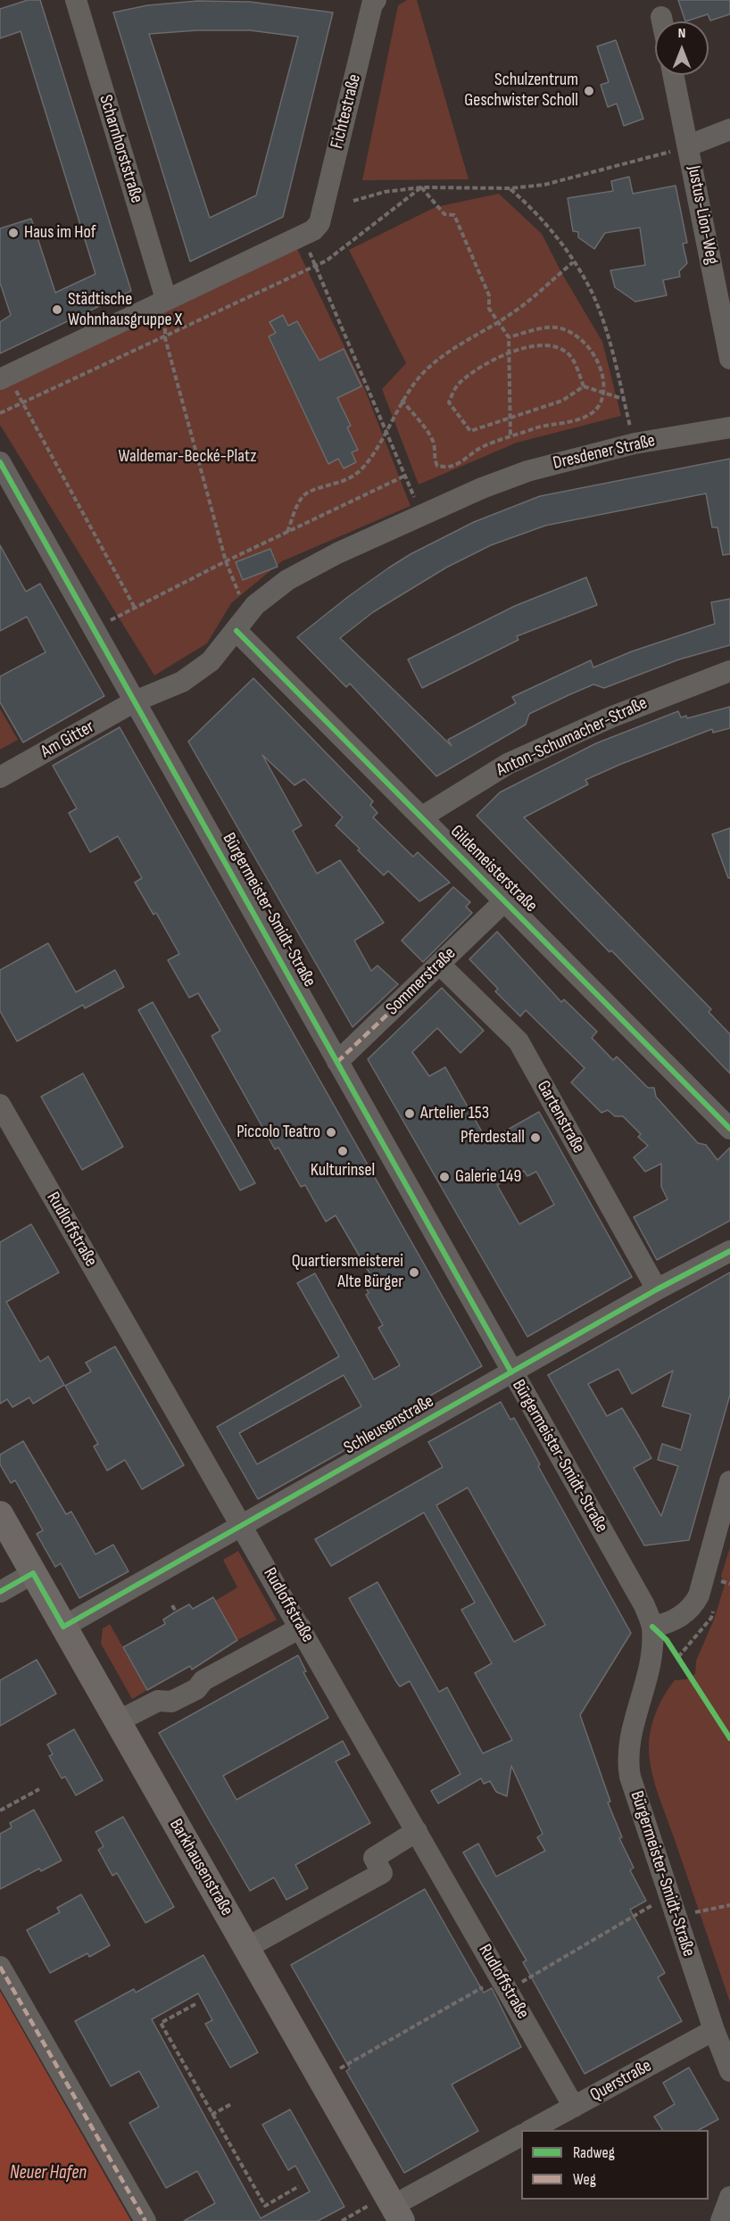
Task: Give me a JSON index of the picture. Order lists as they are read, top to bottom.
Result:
{
  "streets": {
    "main road": ["Barkhausenstraße"],
    "street": [
      "Fichtestraße",
      "Scharnhorststraße",
      "Justus-Lion-Weg",
      "Dresdener Straße",
      "Anton-Schumacher-Straße",
      "Am Gitter",
      "Gildemeisterstraße",
      "Bürgermeister-Smidt-Straße",
      "Sommerstraße",
      "Gartenstraße",
      "Rudloffstraße",
      "Schleusenstraße",
      "Querstraße"
    ]
  },
  "crossings": [
    ["Anton-Schumacher-Straße", "Gildemeisterstraße"],
    ["Am Gitter", "Bürgermeister-Smidt-Straße"],
    ["Gildemeisterstraße", "Sommerstraße"],
    ["Bürgermeister-Smidt-Straße", "Sommerstraße"],
    ["Bürgermeister-Smidt-Straße", "Schleusenstraße"],
    ["Bürgermeister-Smidt-Straße", "Querstraße"],
    ["Sommerstraße", "Gartenstraße"],
    ["Gartenstraße", "Schleusenstraße"],
    ["Rudloffstraße", "Schleusenstraße"],
    ["Rudloffstraße", "Querstraße"],
    ["Schleusenstraße", "Barkhausenstraße"]
  ],
  "water": ["Neuer Hafen"],
  "parks": ["Waldemar-Becké-Platz"],
  "places": [
    "Schulzentrum Geschwister Scholl",
    "Haus im Hof",
    "Städtische Wohnhausgruppe X",
    "Artelier 153",
    "Piccolo Teatro",
    "Pferdestall",
    "Kulturinsel",
    "Galerie 149",
    "Quartiersmeisterei Alte Bürger"
  ],
  "legend": ["Radweg", "Weg"],
  "north": "top"
}
